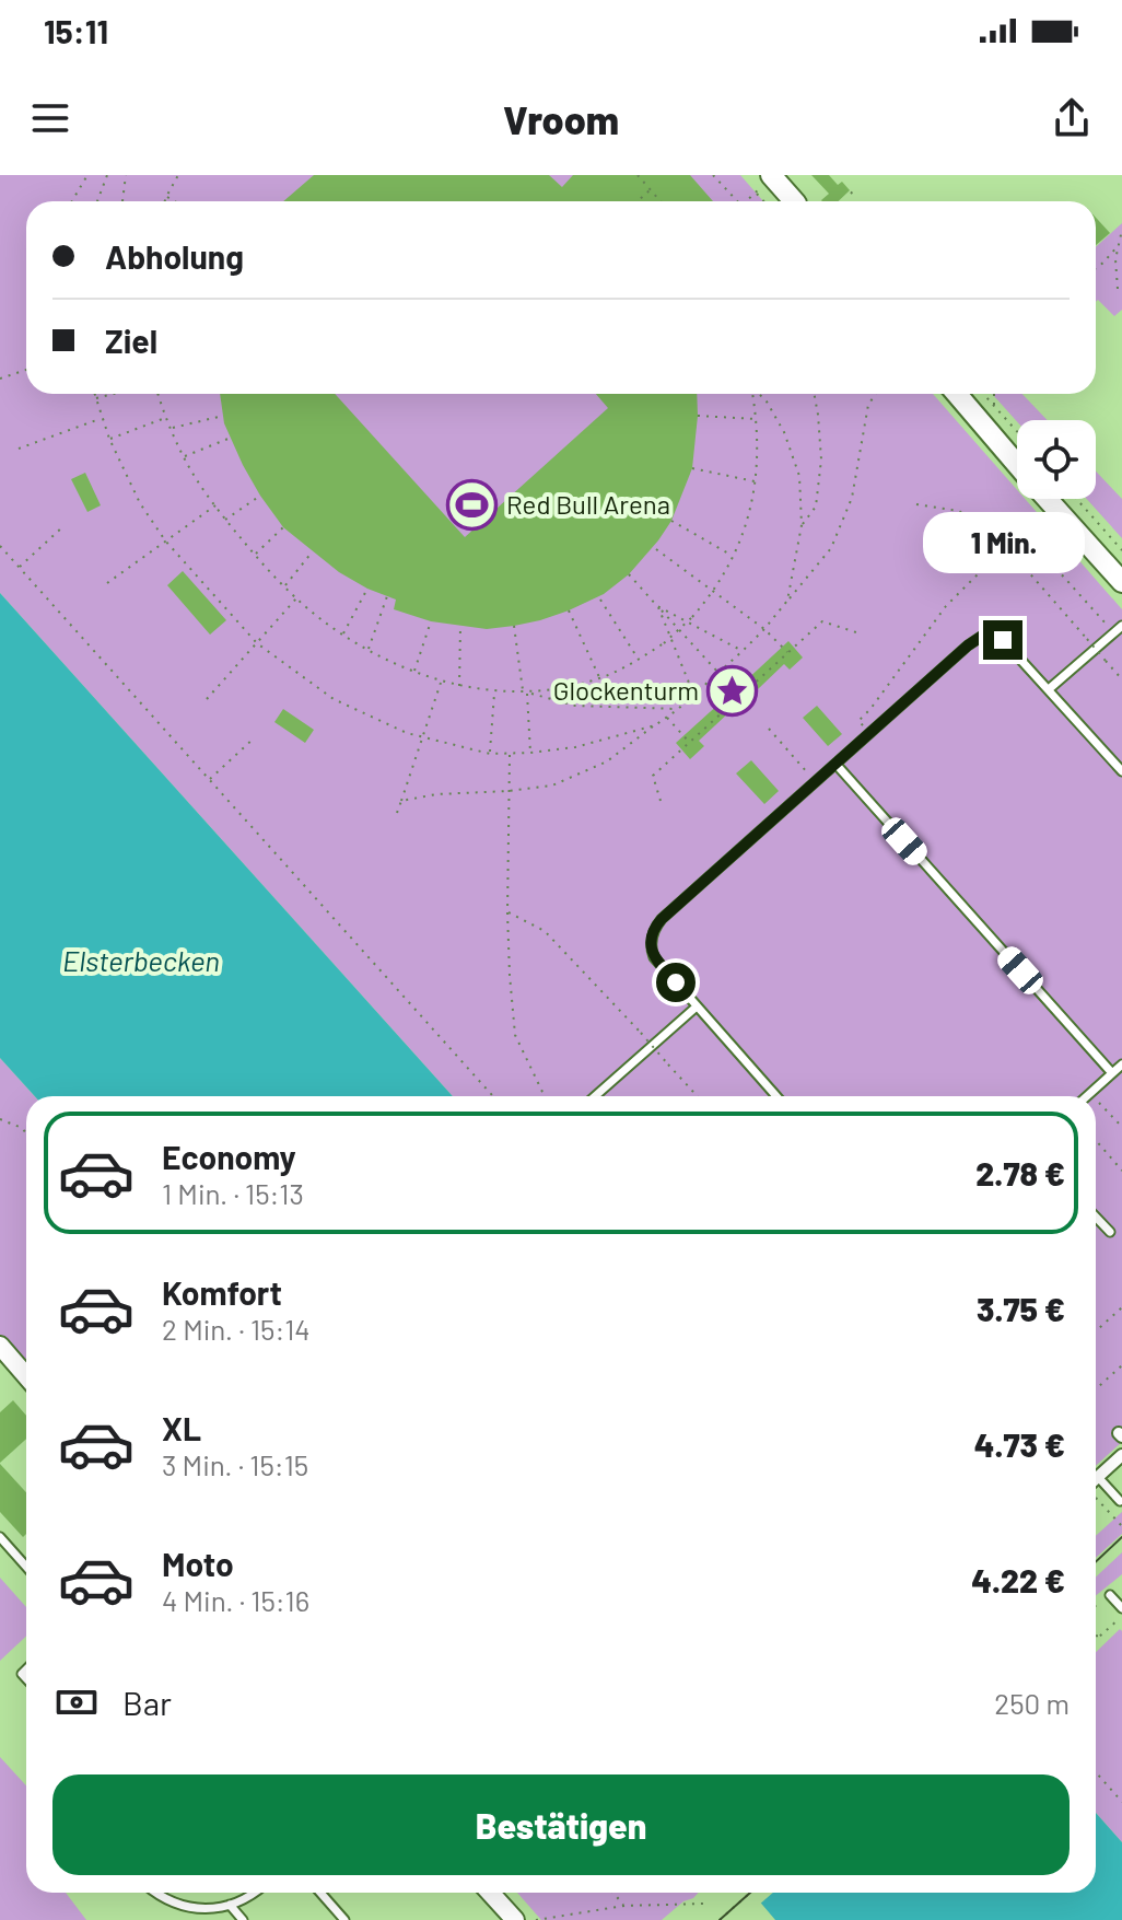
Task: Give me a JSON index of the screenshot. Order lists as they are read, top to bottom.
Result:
{
  "water": ["Elsterbecken"],
  "places": {
    "sports": ["Red Bull Arena"],
    "place": ["Glockenturm"]
  },
  "page": {
    "status": "15:11",
    "header": "Vroom",
    "banner": ["Abholung", "Ziel"],
    "bubble": "1 Min.",
    "list": [
      {
        "name": "Economy",
        "note": "1 Min. · 15:13",
        "value": "2.78 €"
      },
      {
        "name": "Komfort",
        "note": "2 Min. · 15:14",
        "value": "3.75 €"
      },
      {
        "name": "XL",
        "note": "3 Min. · 15:15",
        "value": "4.73 €"
      },
      {
        "name": "Moto",
        "note": "4 Min. · 15:16",
        "value": "4.22 €"
      }
    ],
    "pay": ["Bar", "250 m"],
    "buttons": "Bestätigen"
  }
}
